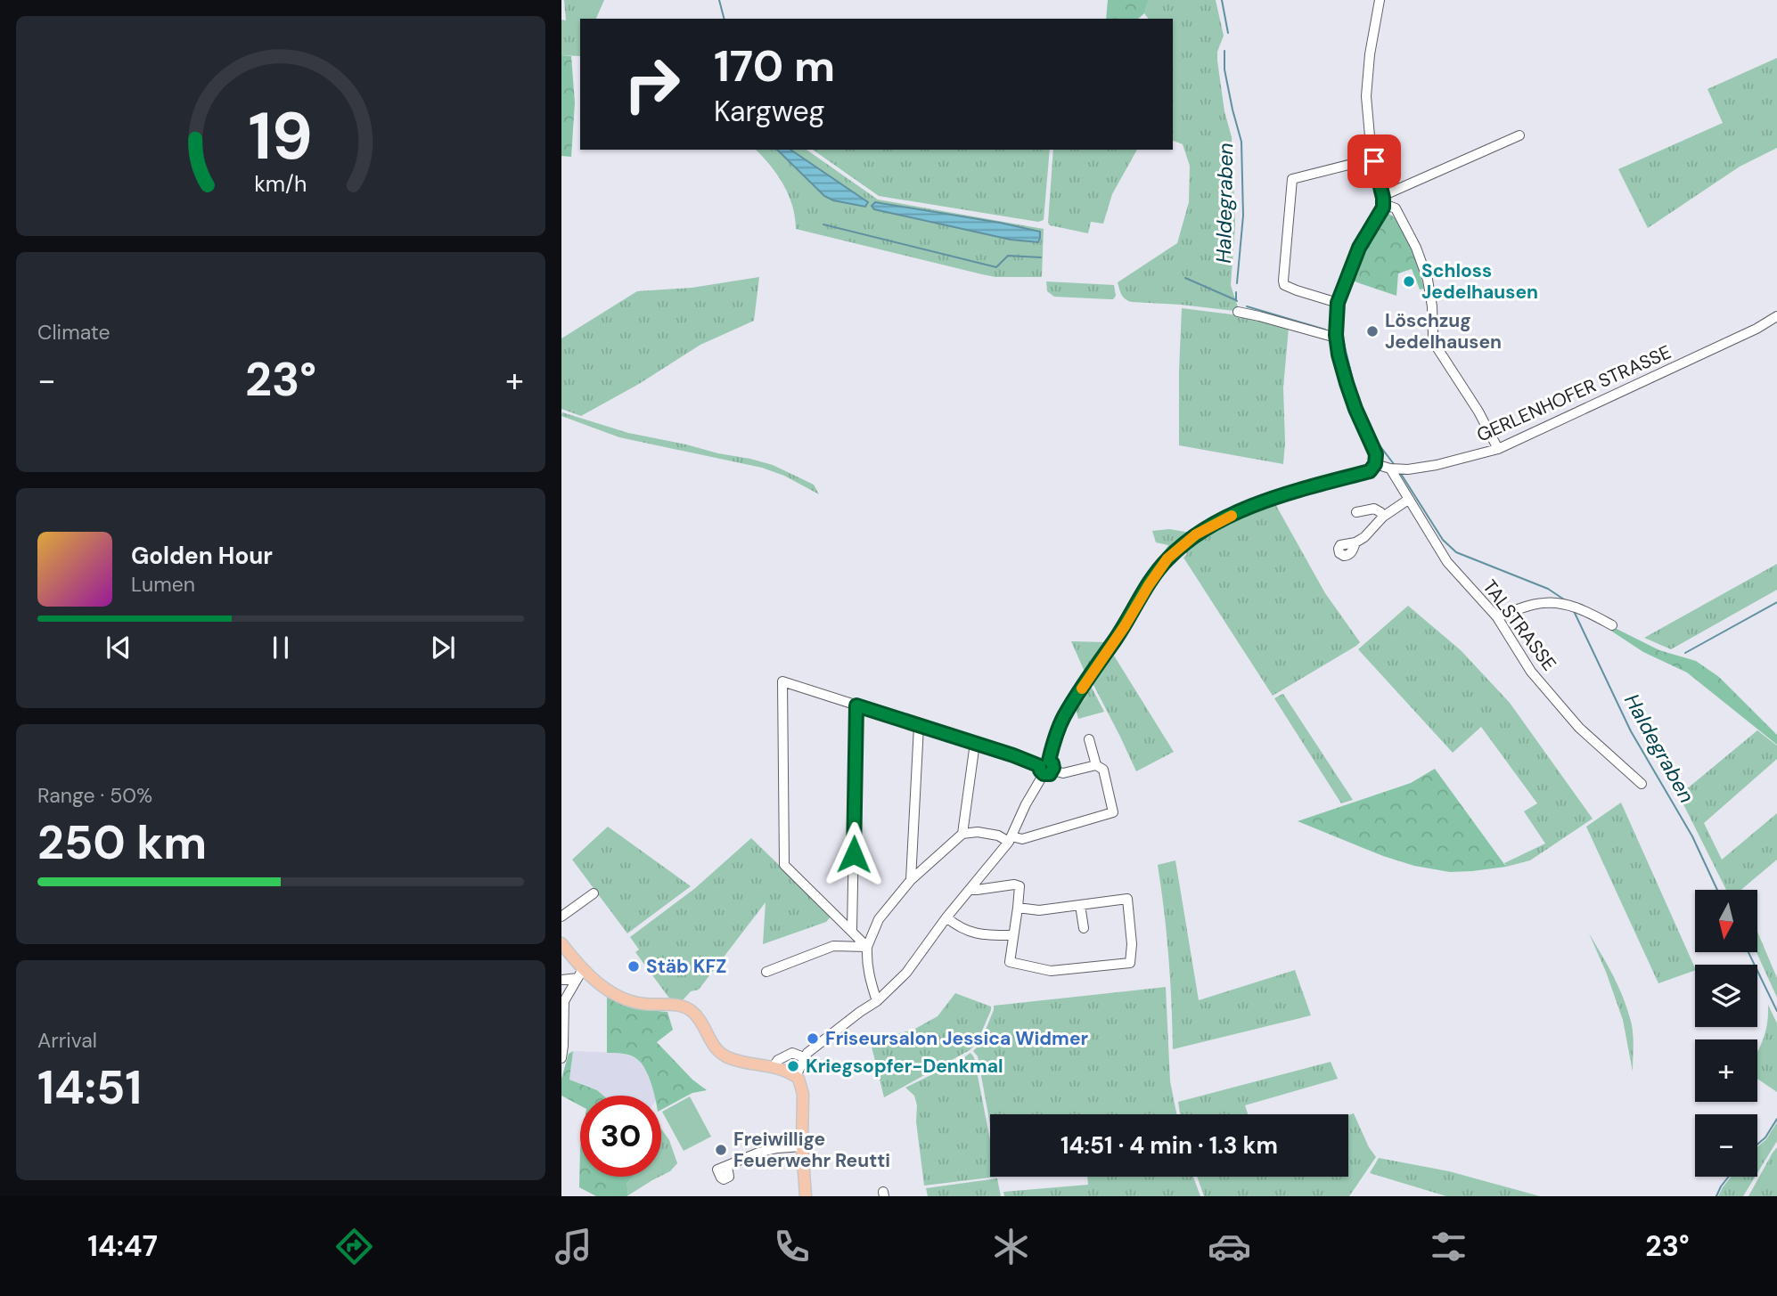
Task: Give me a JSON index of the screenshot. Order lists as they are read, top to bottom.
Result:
{
  "streets": {
    "street": ["GERLENHOFER STRASSE", "TALSTRASSE"]
  },
  "crossings": [
    ["GERLENHOFER STRASSE", "TALSTRASSE"]
  ],
  "water": ["Haldegraben"],
  "places": [
    "Schloss Jedelhausen",
    "Löschzug Jedelhausen",
    "Stäb KFZ",
    "Friseursalon Jessica Widmer",
    "Kriegsopfer-Denkmal",
    "Freiwillige Feuerwehr Reutti"
  ],
  "north": "bottom",
  "page": {
    "turn": ["170 m", "Kargweg"],
    "tile": [
      "Climate",
      ["Range · 50%", "250 km"],
      ["Arrival", "14:51"]
    ],
    "heat": ["−", "23°", "+"],
    "song": ["Golden Hour", "Lumen"],
    "map_buttons": ["+", "−"],
    "limit": "30",
    "trip": "14:51 · 4 min · 1.3 km",
    "tabs": ["14:47", "23°"],
    "gauge": ["19", "km/h"]
  }
}
